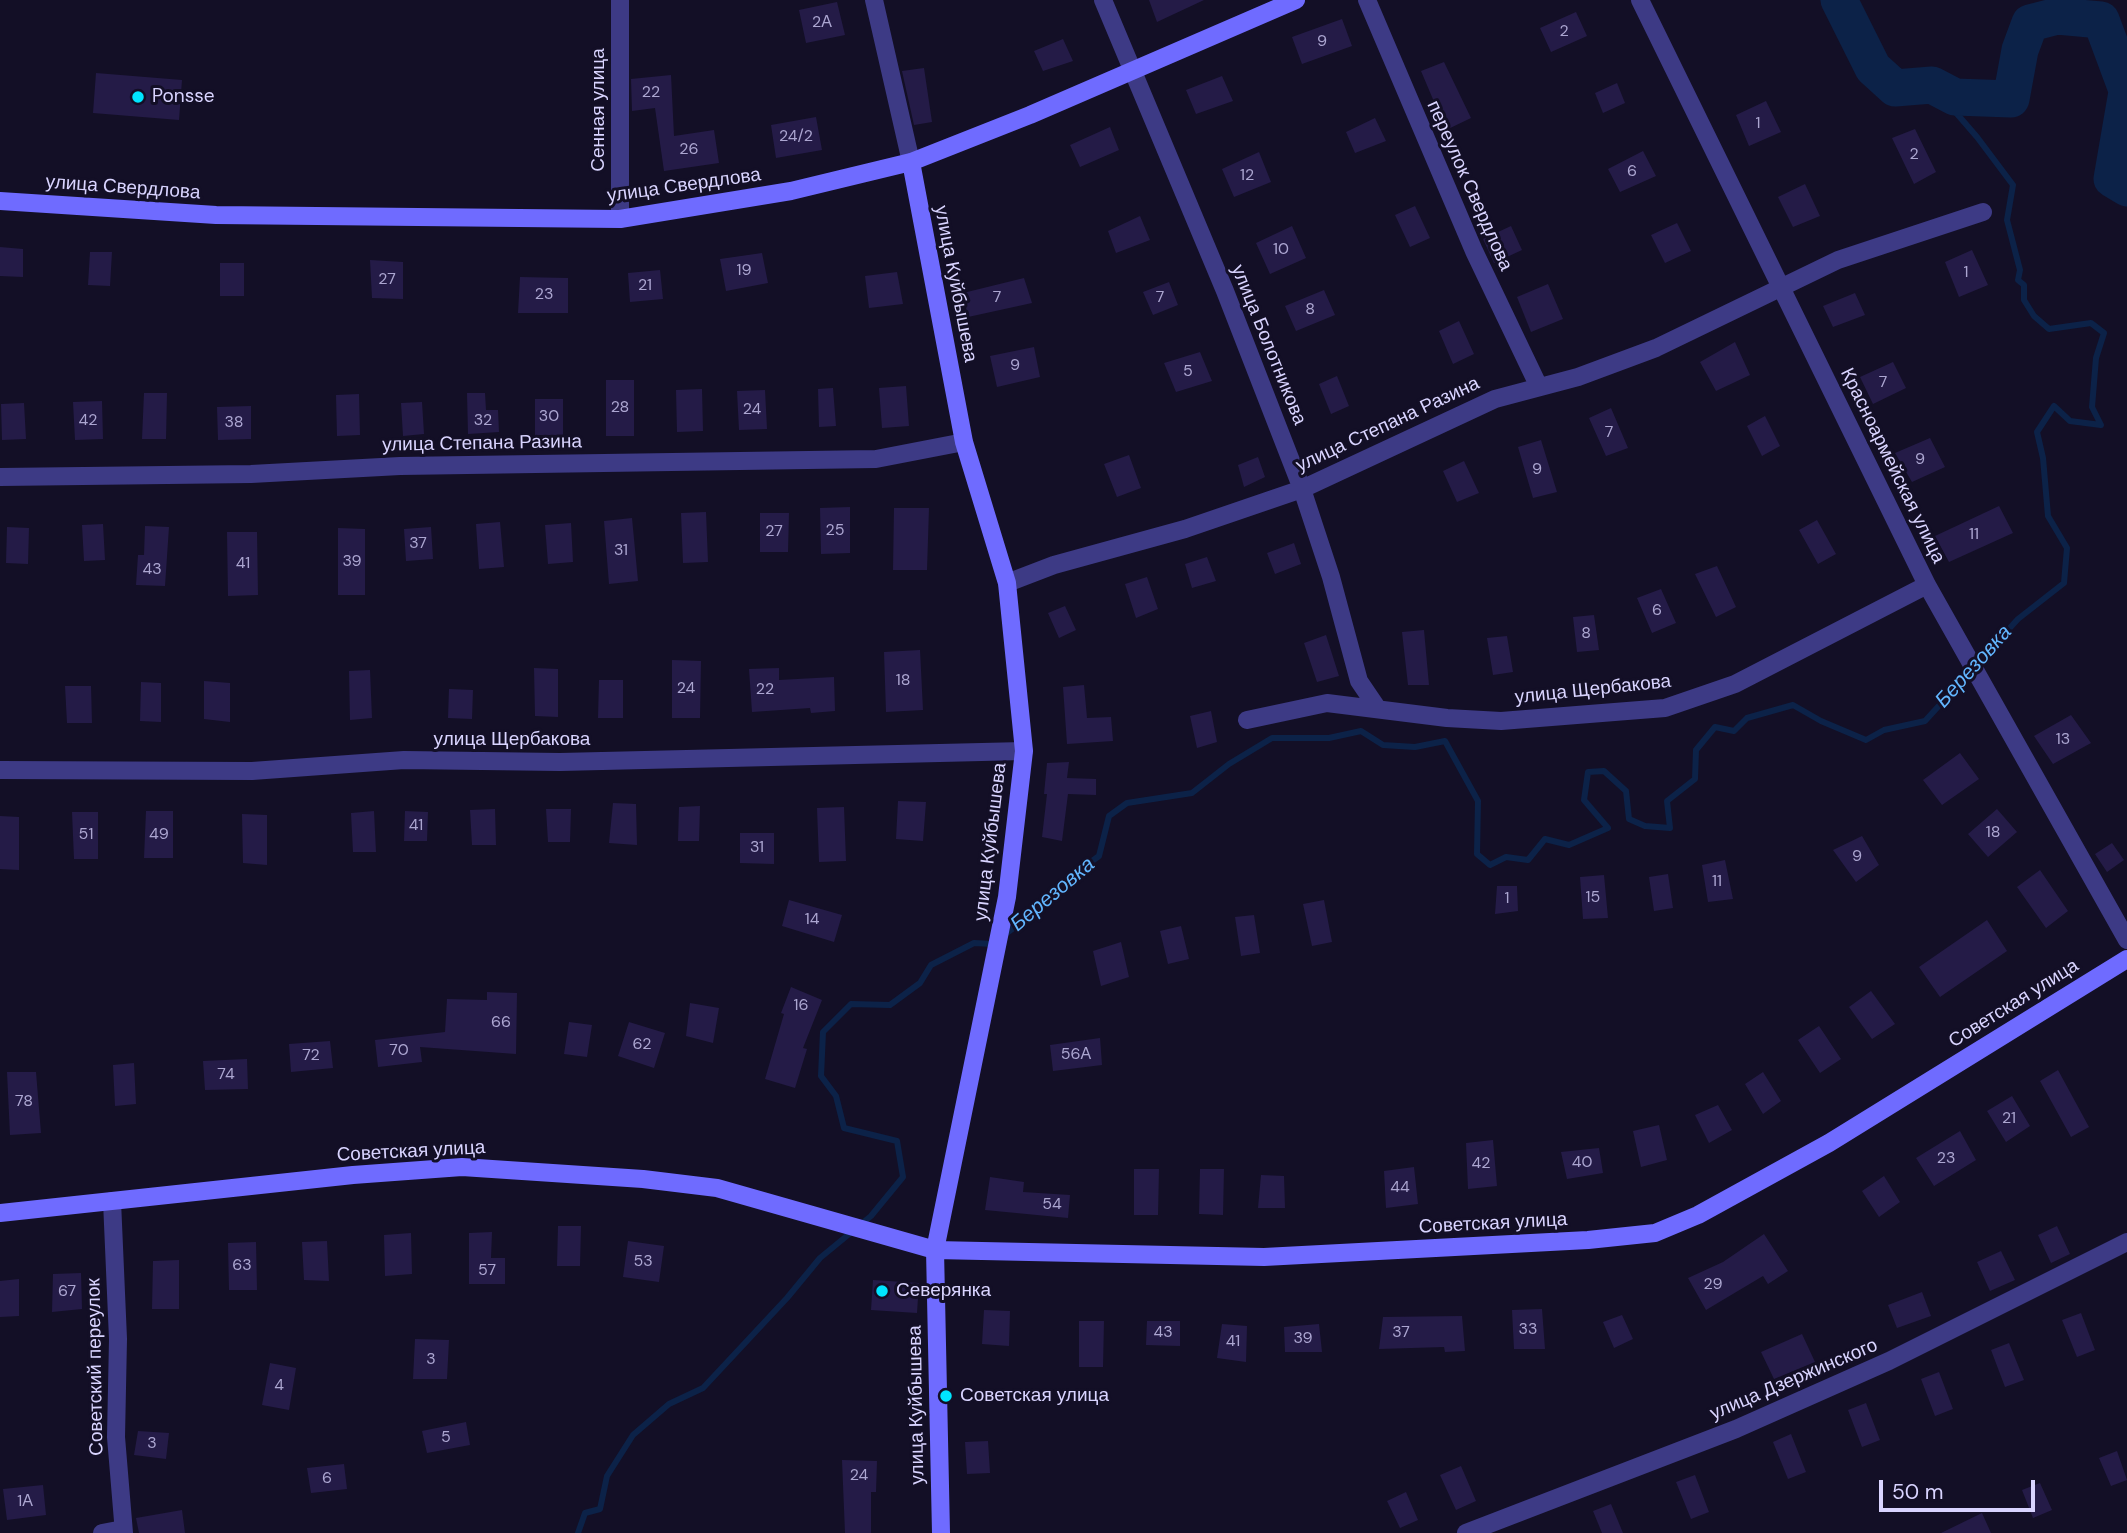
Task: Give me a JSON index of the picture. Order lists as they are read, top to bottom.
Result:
{
  "streets": {
    "street": [
      "Сенная улица",
      "улица Свердлова",
      "переулок Свердлова",
      "улица Куйбышева",
      "улица Болотникова",
      "улица Степана Разина",
      "Красноармейская улица",
      "улица Щербакова",
      "Советская улица",
      "Советский переулок",
      "улица Дзержинского"
    ]
  },
  "crossings": [
    ["Сенная улица", "улица Свердлова"],
    ["улица Свердлова", "улица Куйбышева"],
    ["улица Свердлова", "улица Болотникова"],
    ["переулок Свердлова", "улица Степана Разина"],
    ["улица Куйбышева", "улица Степана Разина"],
    ["улица Куйбышева", "улица Щербакова"],
    ["улица Куйбышева", "Советская улица"],
    ["улица Болотникова", "улица Степана Разина"],
    ["улица Болотникова", "улица Щербакова"],
    ["улица Степана Разина", "Красноармейская улица"],
    ["Красноармейская улица", "улица Щербакова"],
    ["Советская улица", "Советский переулок"]
  ],
  "water": ["Березовка"],
  "places": ["Ponsse", "Северянка", "Советская улица"],
  "house_numbers": [
    "2А",
    "2",
    "9",
    "22",
    "1",
    "24/2",
    "26",
    "2",
    "6",
    "12",
    "10",
    "19",
    "1",
    "27",
    "21",
    "23",
    "7",
    "7",
    "8",
    "9",
    "5",
    "7",
    "28",
    "24",
    "30",
    "42",
    "32",
    "38",
    "7",
    "9",
    "9",
    "25",
    "27",
    "11",
    "37",
    "31",
    "39",
    "41",
    "43",
    "6",
    "8",
    "18",
    "24",
    "22",
    "13",
    "41",
    "18",
    "51",
    "49",
    "31",
    "9",
    "11",
    "15",
    "1",
    "14",
    "16",
    "66",
    "62",
    "70",
    "56А",
    "72",
    "74",
    "78",
    "21",
    "23",
    "40",
    "42",
    "44",
    "54",
    "53",
    "63",
    "57",
    "29",
    "67",
    "33",
    "43",
    "37",
    "39",
    "41",
    "3",
    "4",
    "5",
    "3",
    "24",
    "6",
    "1А"
  ],
  "scale_bar": "50 m"
}
